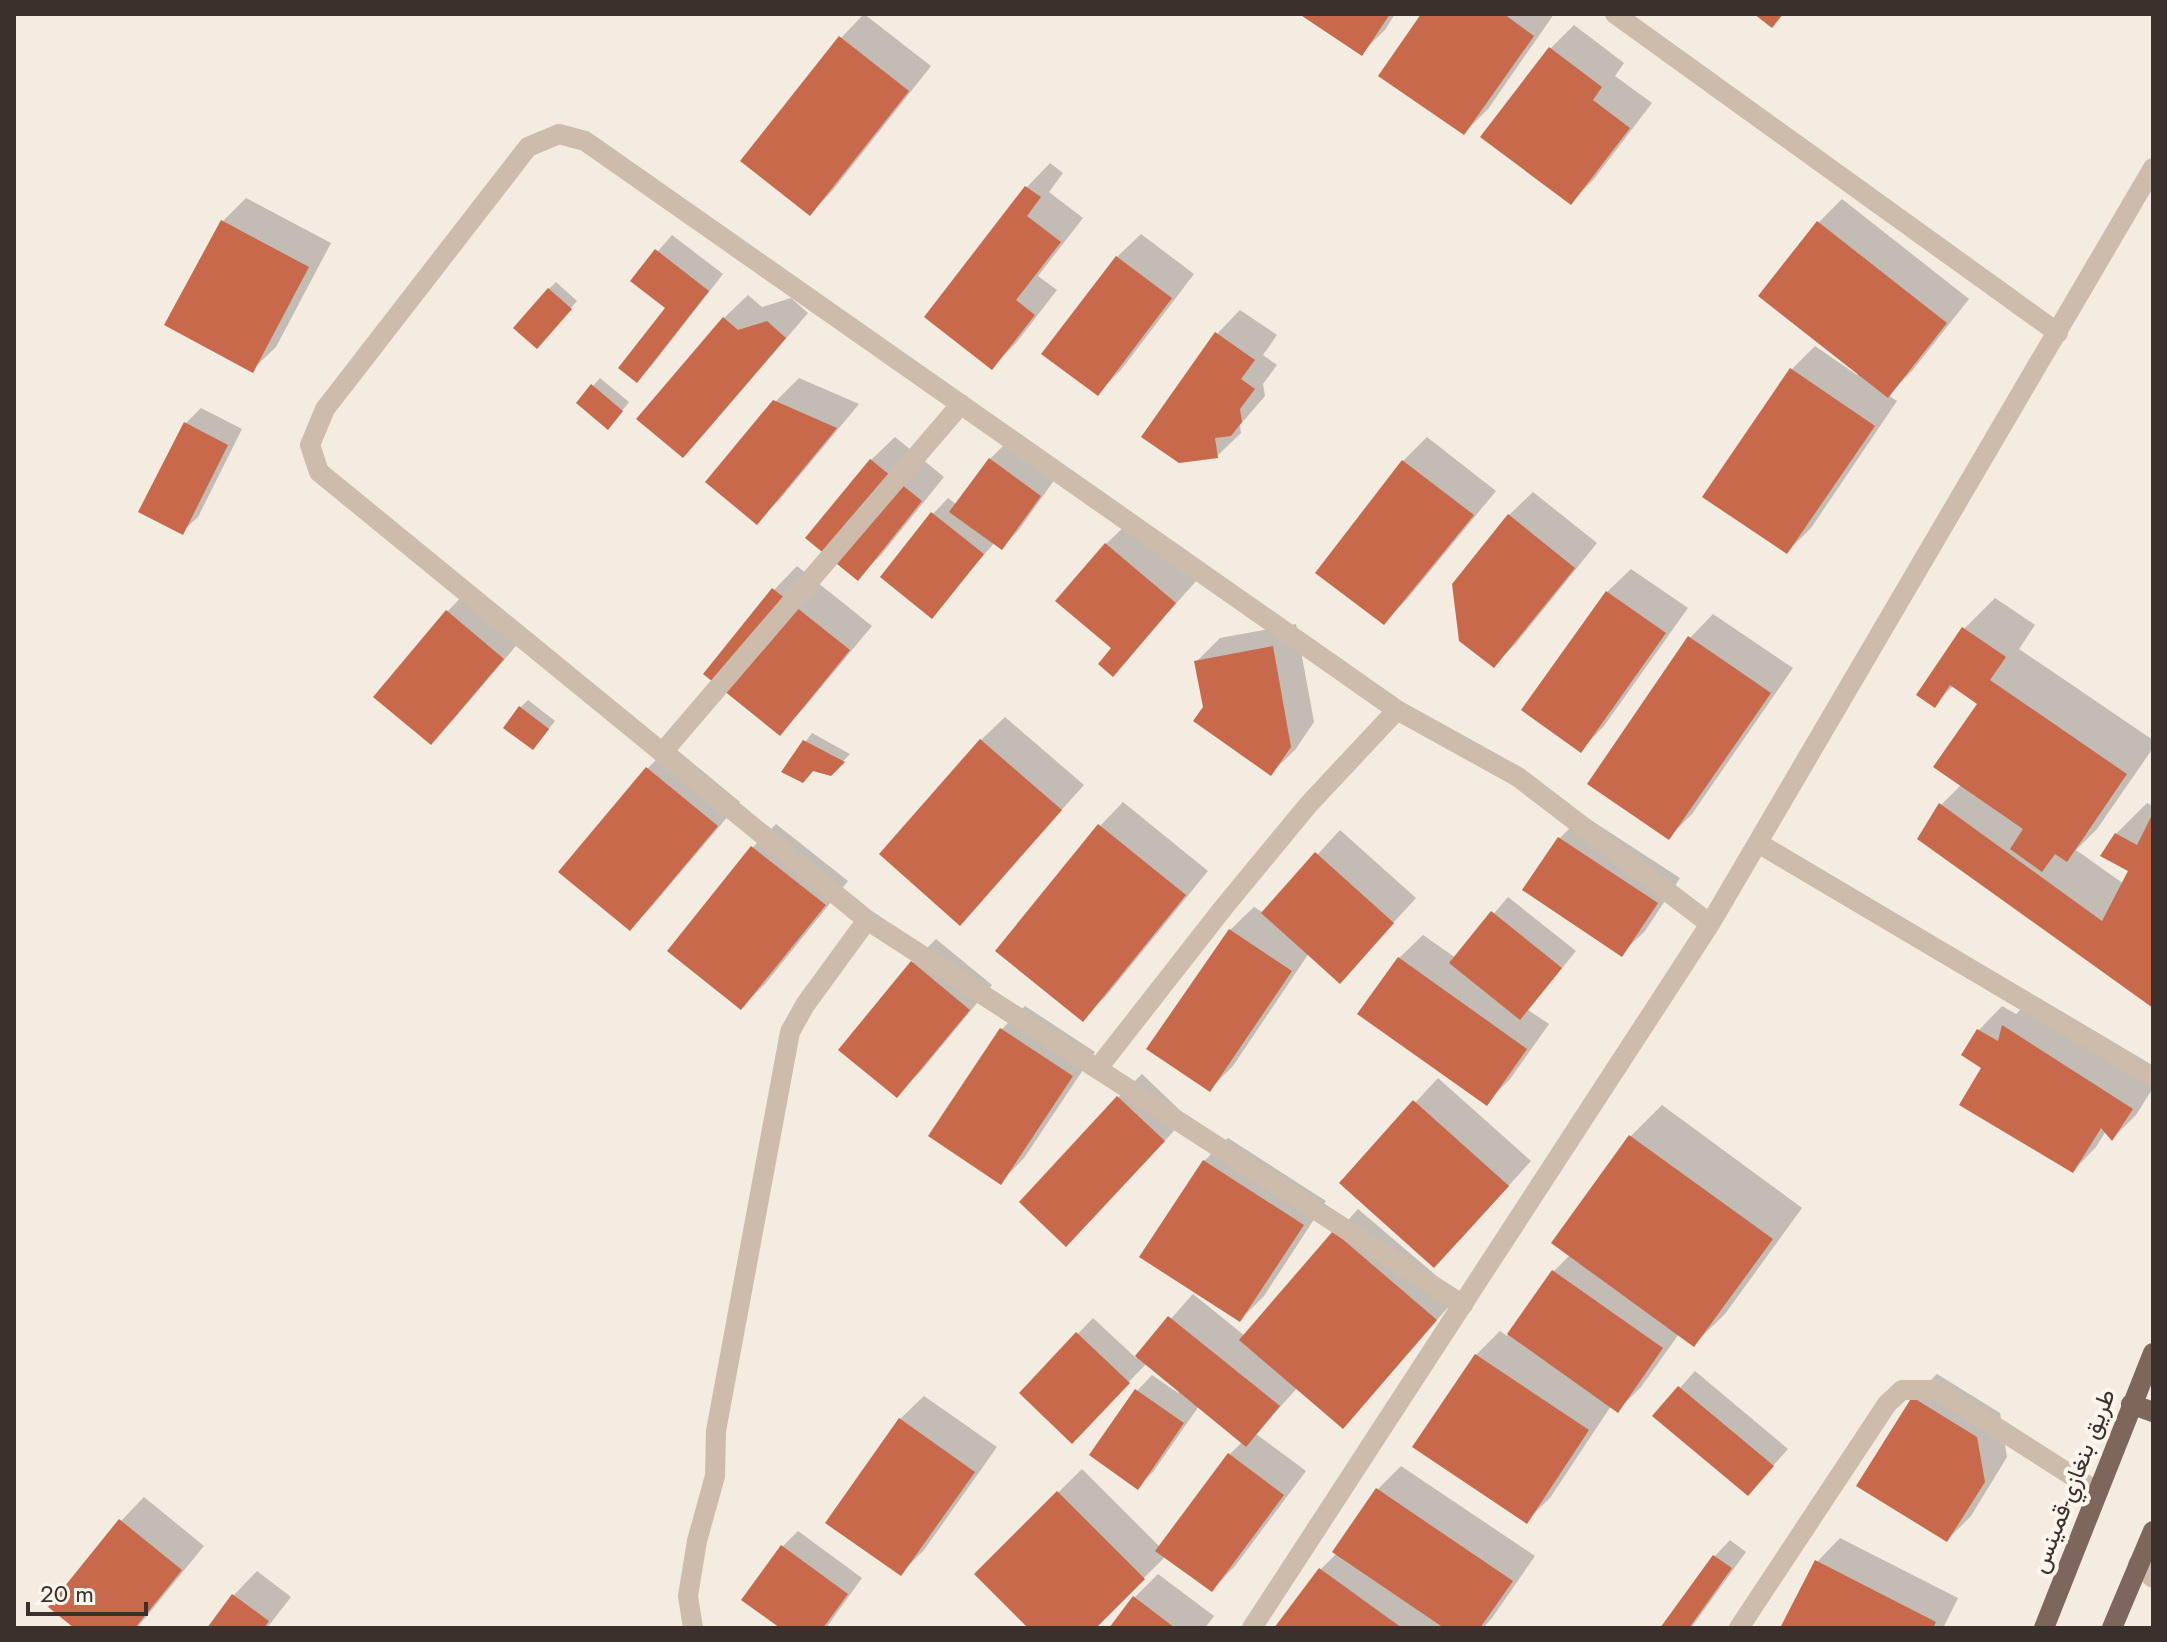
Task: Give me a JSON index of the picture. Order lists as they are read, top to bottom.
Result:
{
  "streets": {
    "main road": ["طريق بنغازي-قمينس"]
  },
  "scale_bar": "20 m"
}
